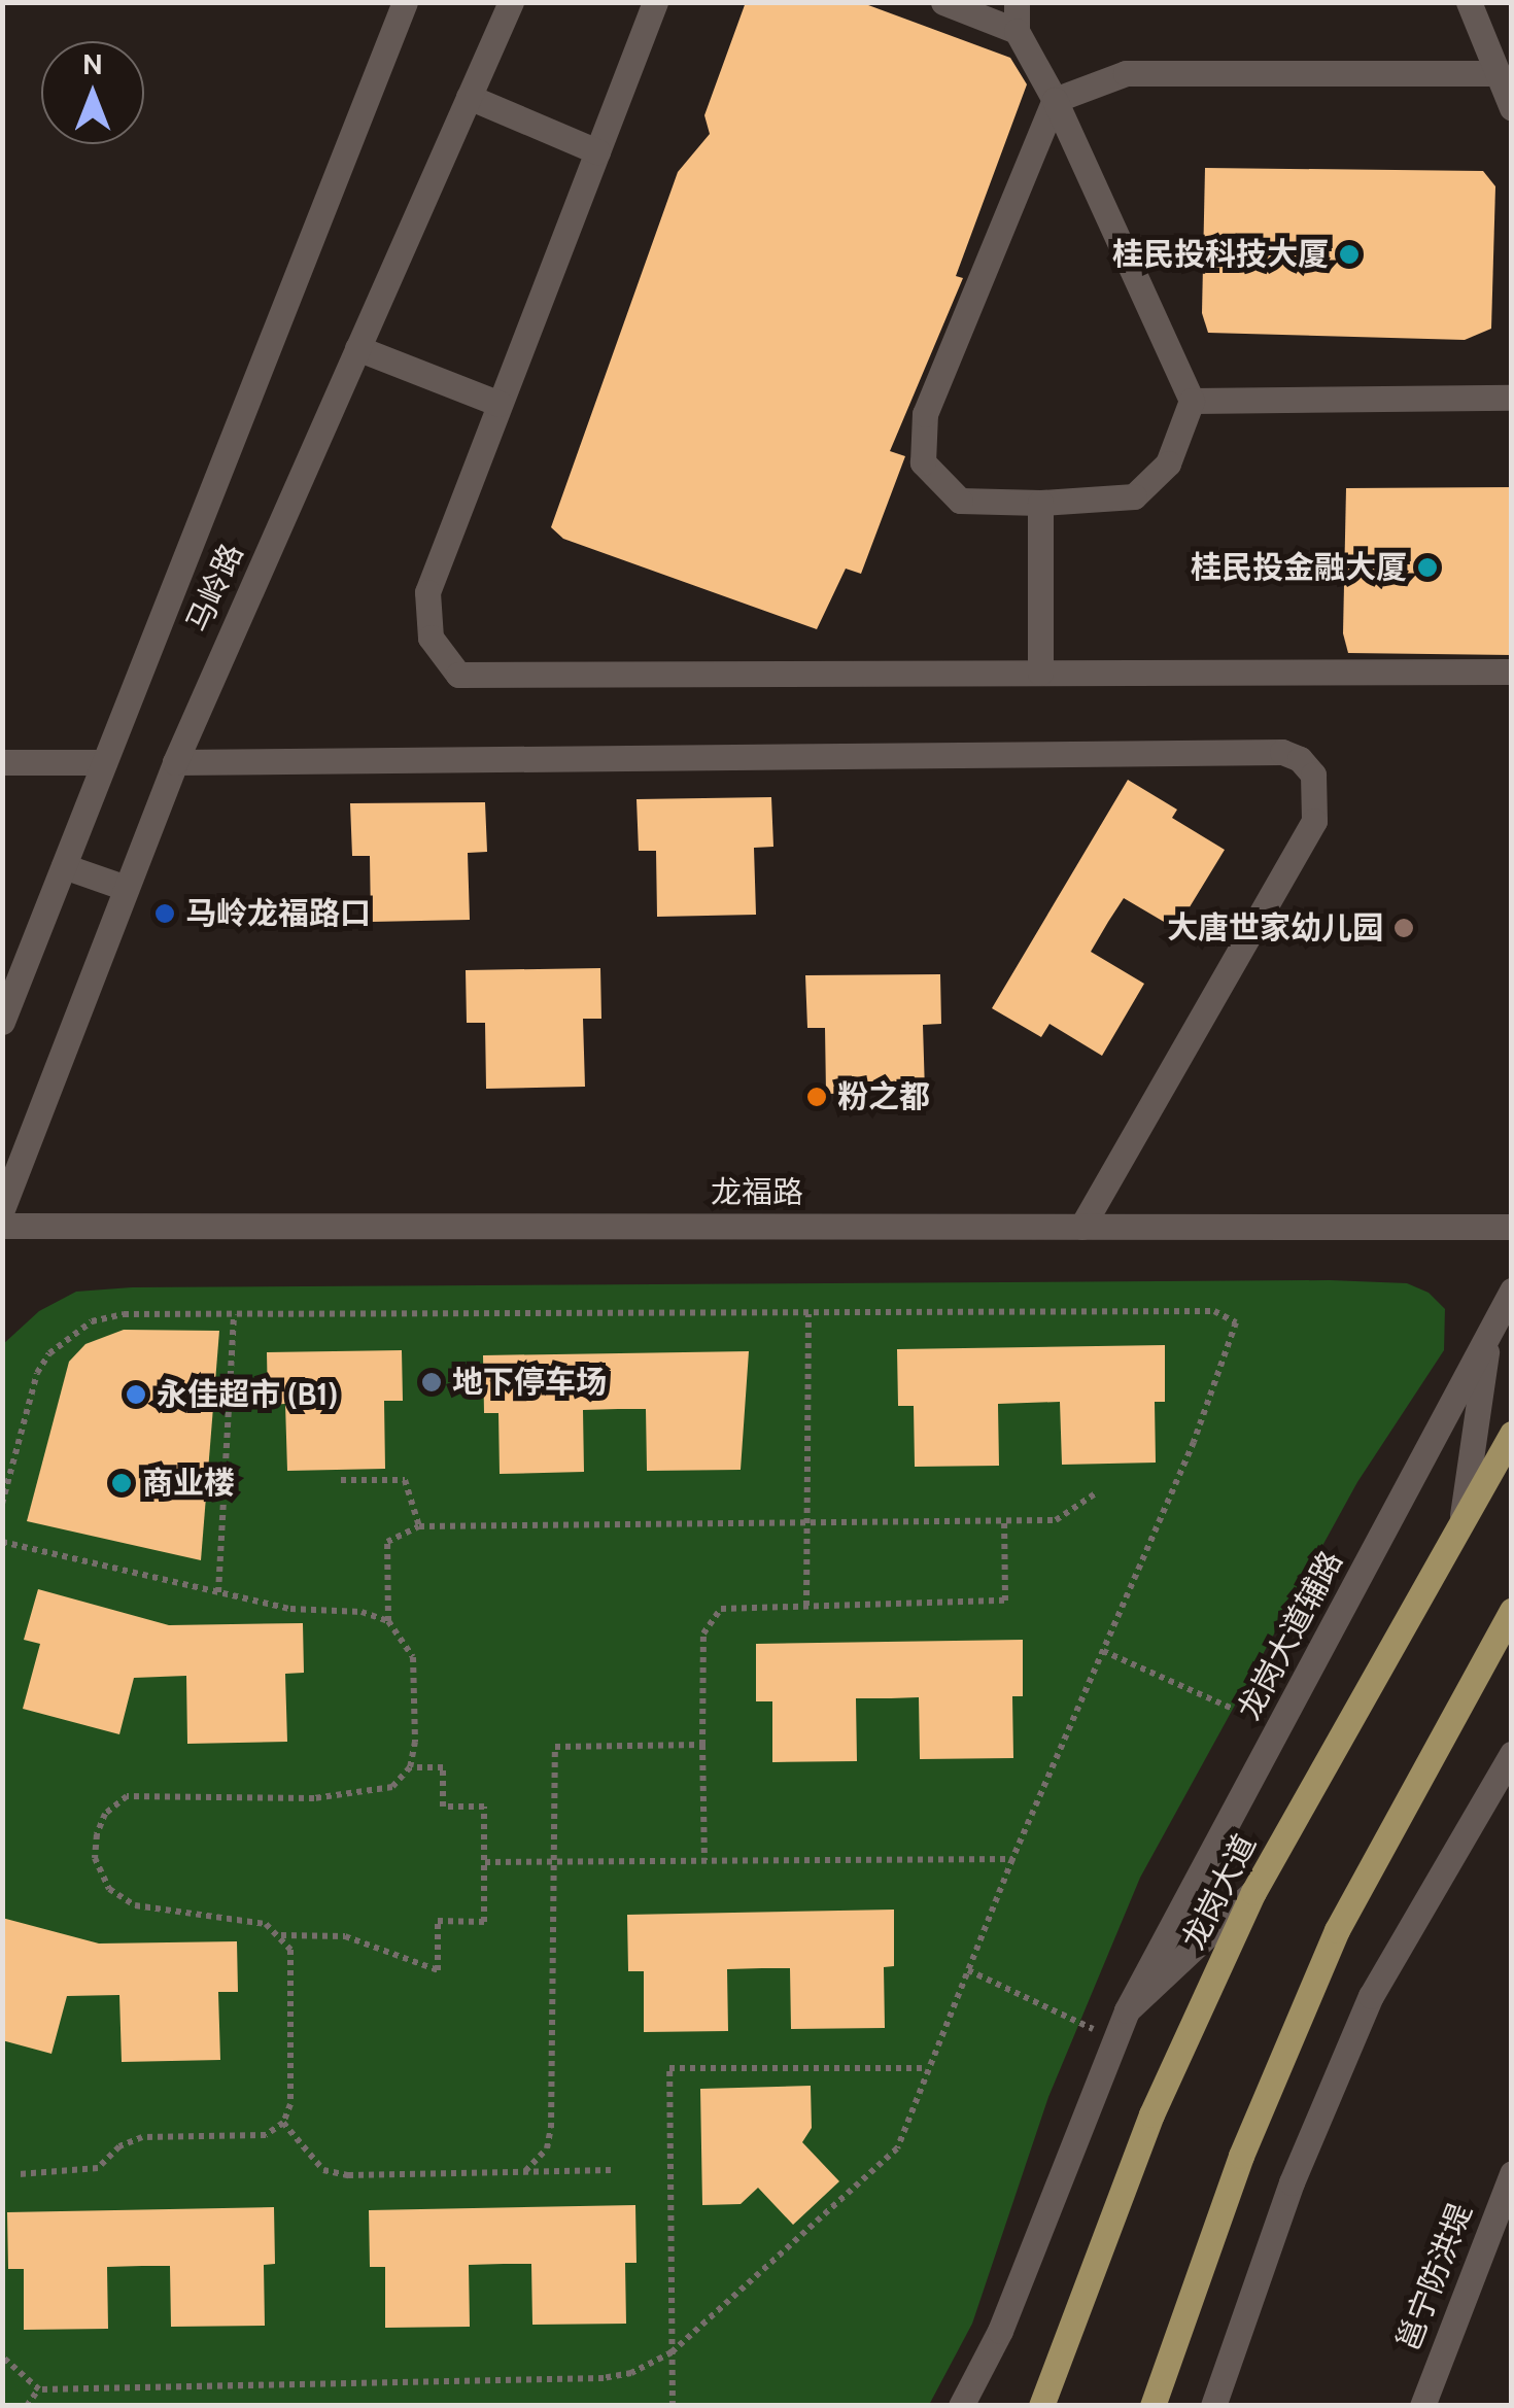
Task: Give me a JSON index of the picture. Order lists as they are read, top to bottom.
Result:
{
  "streets": {
    "main road": ["龙岗大道"],
    "street": [
      "马岭路",
      "龙福路",
      "龙岗大道辅路",
      "邕宁防洪堤"
    ]
  },
  "crossings": [
    ["龙岗大道辅路", "龙岗大道"]
  ],
  "places": [
    "桂民投科技大厦",
    "桂民投金融大厦",
    "马岭龙福路口",
    "大唐世家幼儿园",
    "粉之都",
    "地下停车场",
    "永佳超市 (B1)",
    "商业楼"
  ],
  "north": "top"
}
